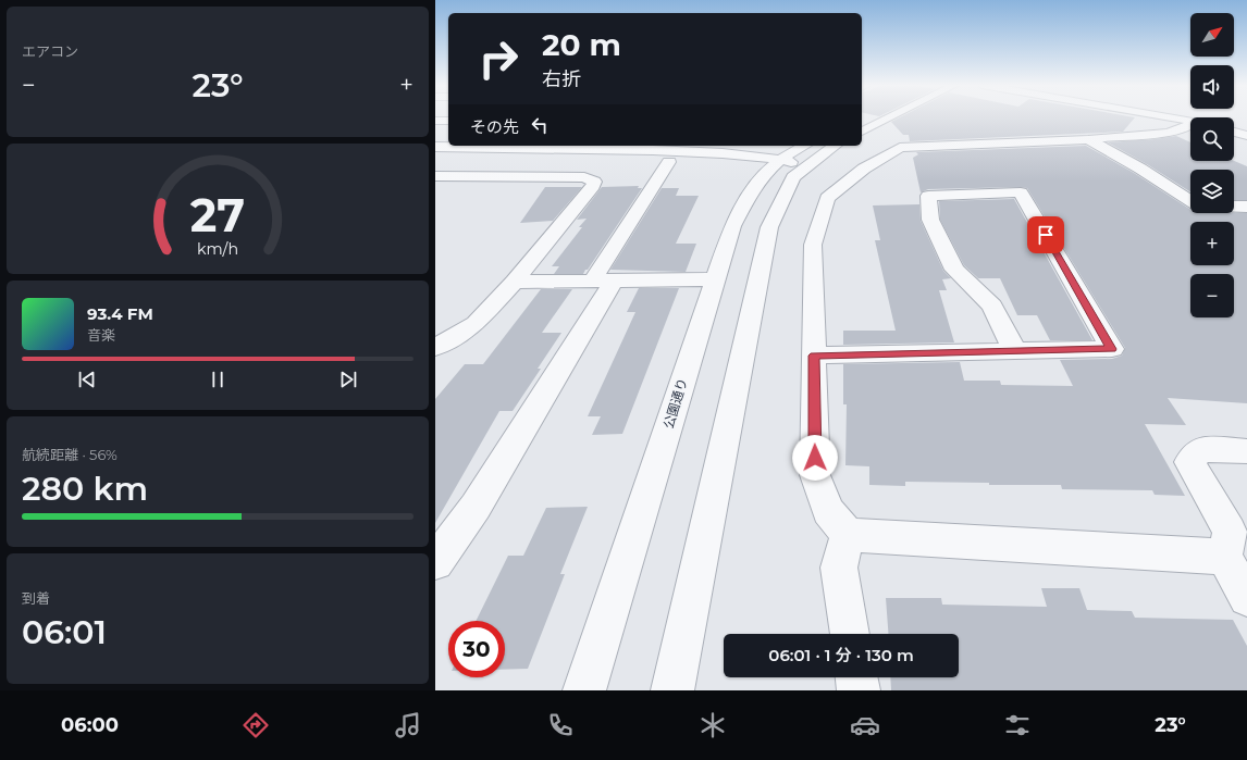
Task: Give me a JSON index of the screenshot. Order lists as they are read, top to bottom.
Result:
{
  "streets": {
    "street": ["公園通り"]
  },
  "north": "top right",
  "page": {
    "tile": [
      "エアコン",
      ["航続距離 · 56%", "280 km"],
      ["到着", "06:01"]
    ],
    "map_buttons": ["+", "−"],
    "turn": ["20 m", "右折"],
    "heat": ["−", "23°", "+"],
    "then": "その先",
    "song": ["93.4 FM", "音楽"],
    "limit": "30",
    "trip": "06:01 · 1 分 · 130 m",
    "tabs": ["06:00", "23°"],
    "gauge": ["27", "km/h"]
  }
}
